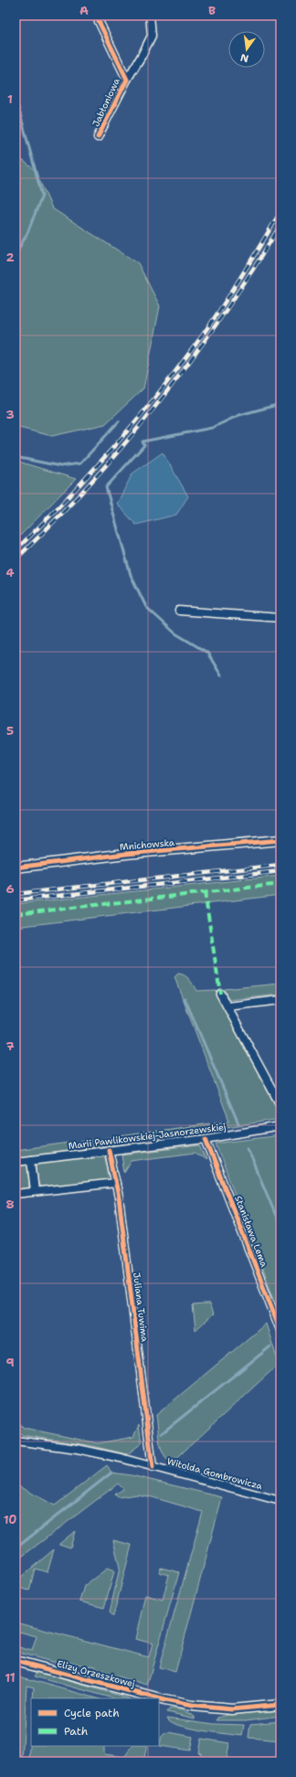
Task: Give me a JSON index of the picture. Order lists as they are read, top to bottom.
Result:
{
  "streets": {
    "street": [
      "Jabłoniowa",
      "Mnichowska",
      "Marii Pawlikowskiej-Jasnorzewskiej",
      "Stanisława Lema",
      "Juliana Tuwima",
      "Witolda Gombrowicza",
      "Elizy Orzeszkowej"
    ]
  },
  "crossings": [
    ["Marii Pawlikowskiej-Jasnorzewskiej", "Stanisława Lema"],
    ["Marii Pawlikowskiej-Jasnorzewskiej", "Juliana Tuwima"],
    ["Juliana Tuwima", "Witolda Gombrowicza"]
  ],
  "legend": ["Cycle path", "Path"],
  "north": "bottom",
  "grid": {
    "columns": ["A", "B"],
    "rows": [
      "1",
      "2",
      "3",
      "4",
      "5",
      "6",
      "7",
      "8",
      "9",
      "10",
      "11"
    ]
  }
}
